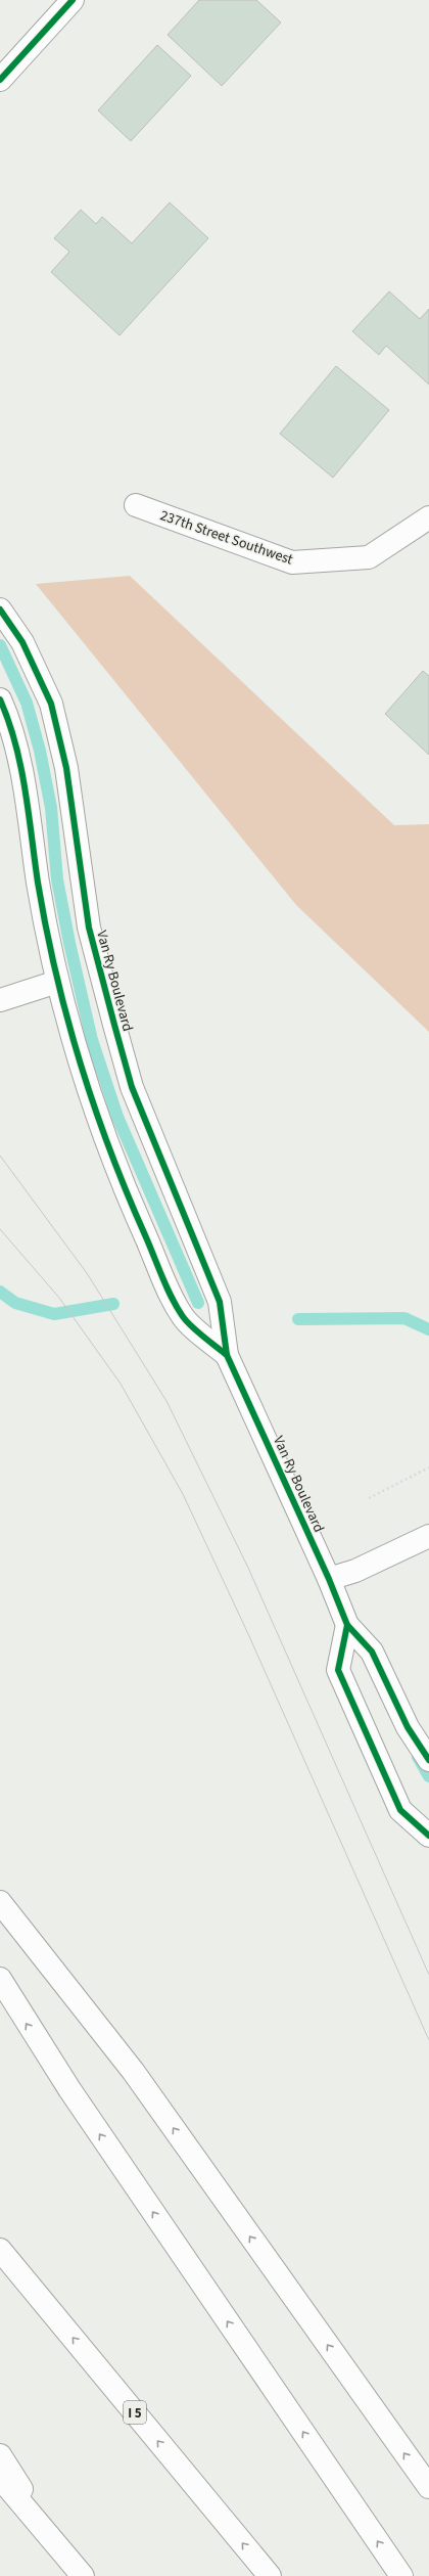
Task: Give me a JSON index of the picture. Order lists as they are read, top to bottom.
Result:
{
  "streets": {
    "main road": ["237th Street Southwest", "Van Ry Boulevard", "I 5"]
  }
}
